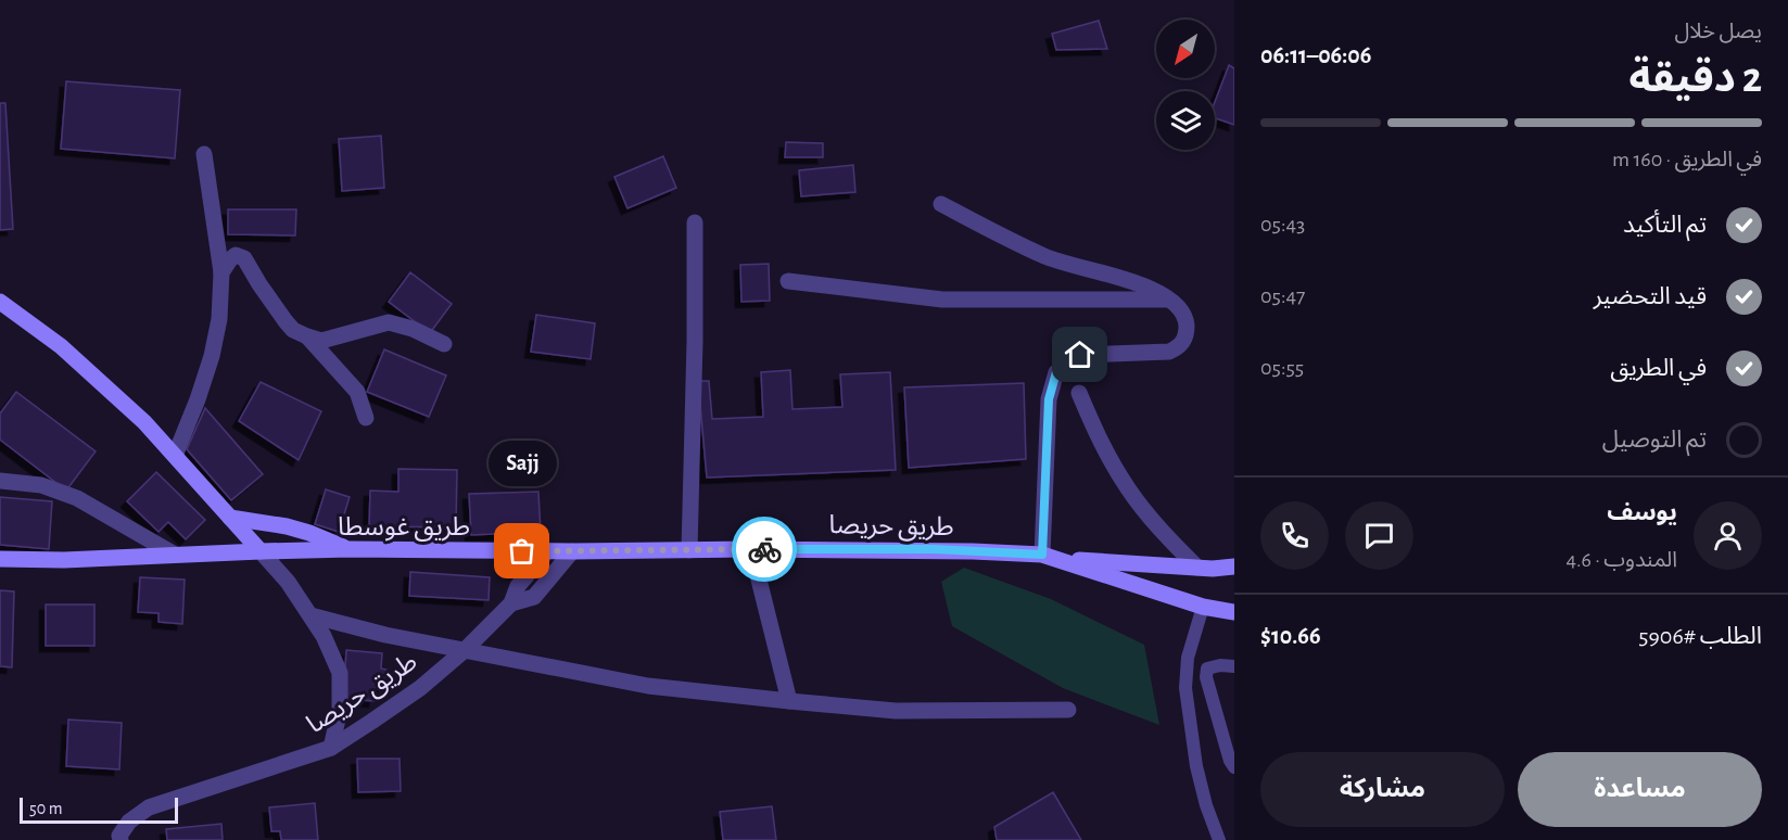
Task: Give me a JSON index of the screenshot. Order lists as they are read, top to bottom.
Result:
{
  "streets": {
    "main road": ["طريق حريصا", "طريق غوسطا"]
  },
  "crossings": [
    ["طريق حريصا", "طريق غوسطا"]
  ],
  "places": ["Sajj"],
  "scale_bar": "50 m",
  "north": "bottom left",
  "page": {
    "heading": ["2 دقيقة", "يصل خلال", "06:06–06:11"],
    "panel": [
      "يوسف",
      "المندوب · 4.6",
      "الطلب #5906",
      "$10.66"
    ],
    "bar": "في الطريق · 160 m",
    "list": [
      ["تم التأكيد", "05:43"],
      ["قيد التحضير", "05:47"],
      ["في الطريق", "05:55"],
      "تم التوصيل"
    ],
    "bubble": "Sajj",
    "buttons": ["مساعدة", "مشاركة"],
    "scale": "50 m"
  }
}
